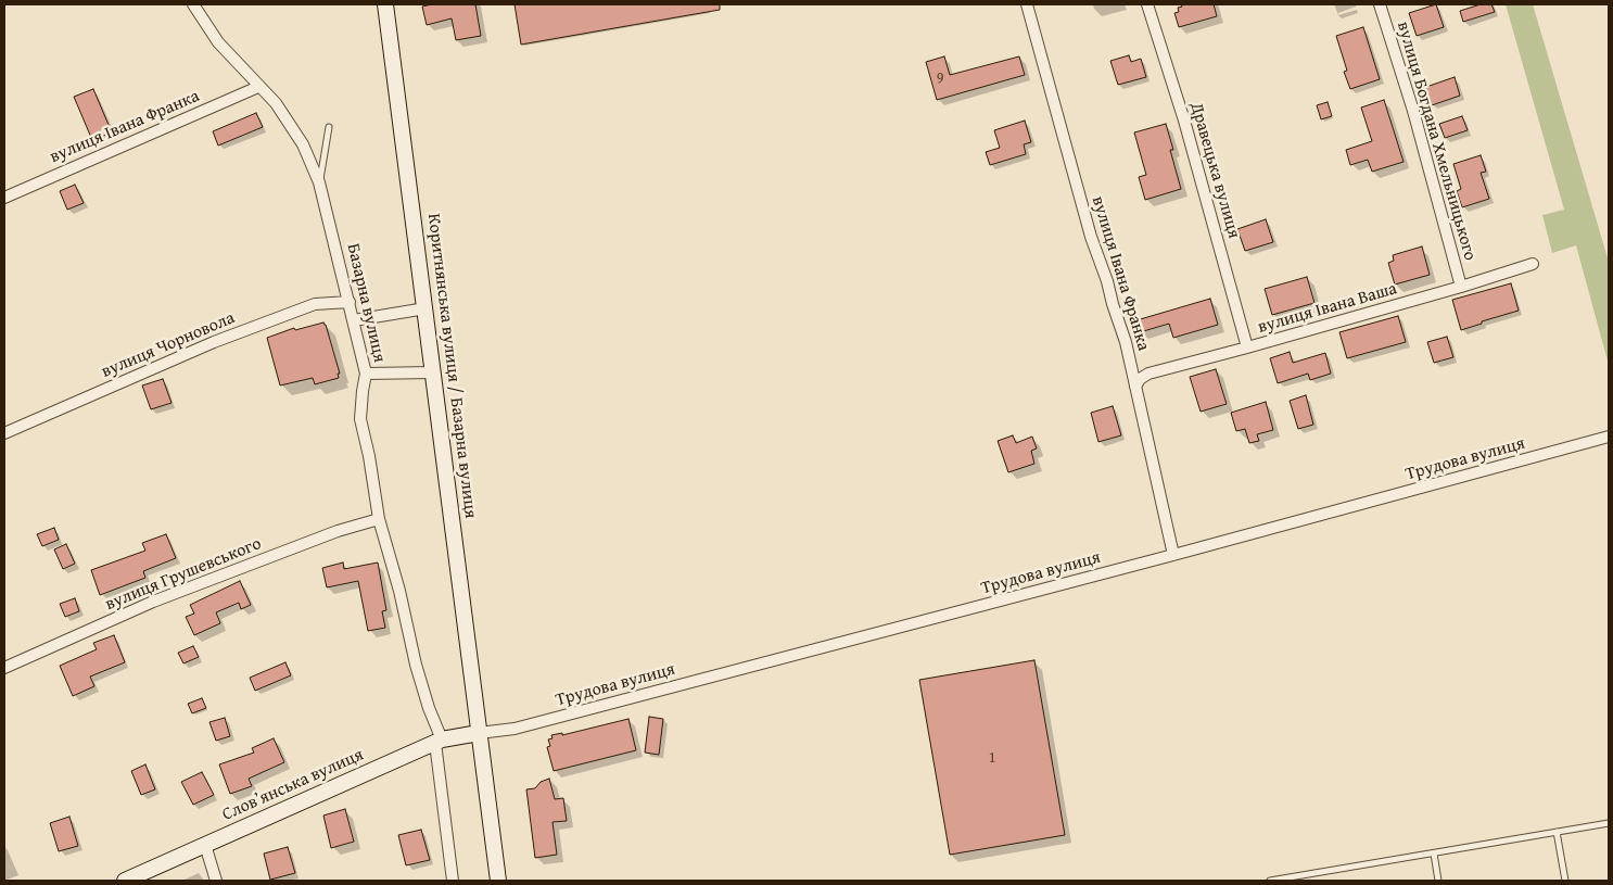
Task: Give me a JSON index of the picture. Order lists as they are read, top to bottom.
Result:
{
  "streets": {
    "street": [
      "вулиця Івана Франка",
      "вулиця Богдана Хмельницького",
      "Дравецька вулиця",
      "Базарна вулиця",
      "вулиця Івана Ваша",
      "вулиця Чорновола",
      "Коритнянська вулиця / Базарна вулиця",
      "Трудова вулиця",
      "вулиця Грушевського",
      "Словʼянська вулиця"
    ]
  },
  "crossings": [
    ["вулиця Івана Франка", "Базарна вулиця"],
    ["вулиця Івана Франка", "вулиця Івана Ваша"],
    ["вулиця Івана Франка", "Трудова вулиця"],
    ["вулиця Богдана Хмельницького", "вулиця Івана Ваша"],
    ["Дравецька вулиця", "вулиця Івана Ваша"],
    ["Базарна вулиця", "вулиця Чорновола"],
    ["Базарна вулиця", "вулиця Грушевського"],
    ["Базарна вулиця", "Словʼянська вулиця"],
    ["Коритнянська вулиця / Базарна вулиця", "Трудова вулиця"],
    ["Коритнянська вулиця / Базарна вулиця", "Словʼянська вулиця"],
    ["Трудова вулиця", "Словʼянська вулиця"]
  ],
  "house_numbers": ["9", "1"]
}
